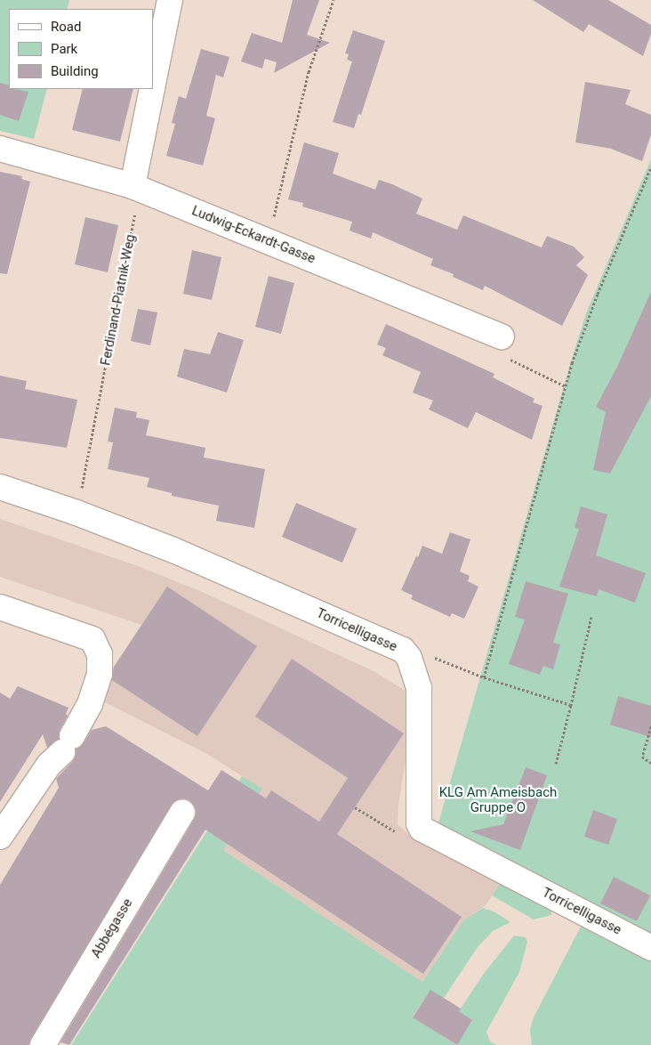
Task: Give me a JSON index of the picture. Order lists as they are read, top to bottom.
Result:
{
  "streets": {
    "street": ["Ludwig-Eckardt-Gasse", "Torricelligasse", "Abbégasse"],
    "path": ["Ferdinand-Piatnik-Weg"]
  },
  "crossings": [
    ["Ludwig-Eckardt-Gasse", "Ferdinand-Piatnik-Weg"],
    ["Ferdinand-Piatnik-Weg", "Torricelligasse"]
  ],
  "parks": ["KLG Am Ameisbach Gruppe O"],
  "legend": ["Road", "Park", "Building"]
}
